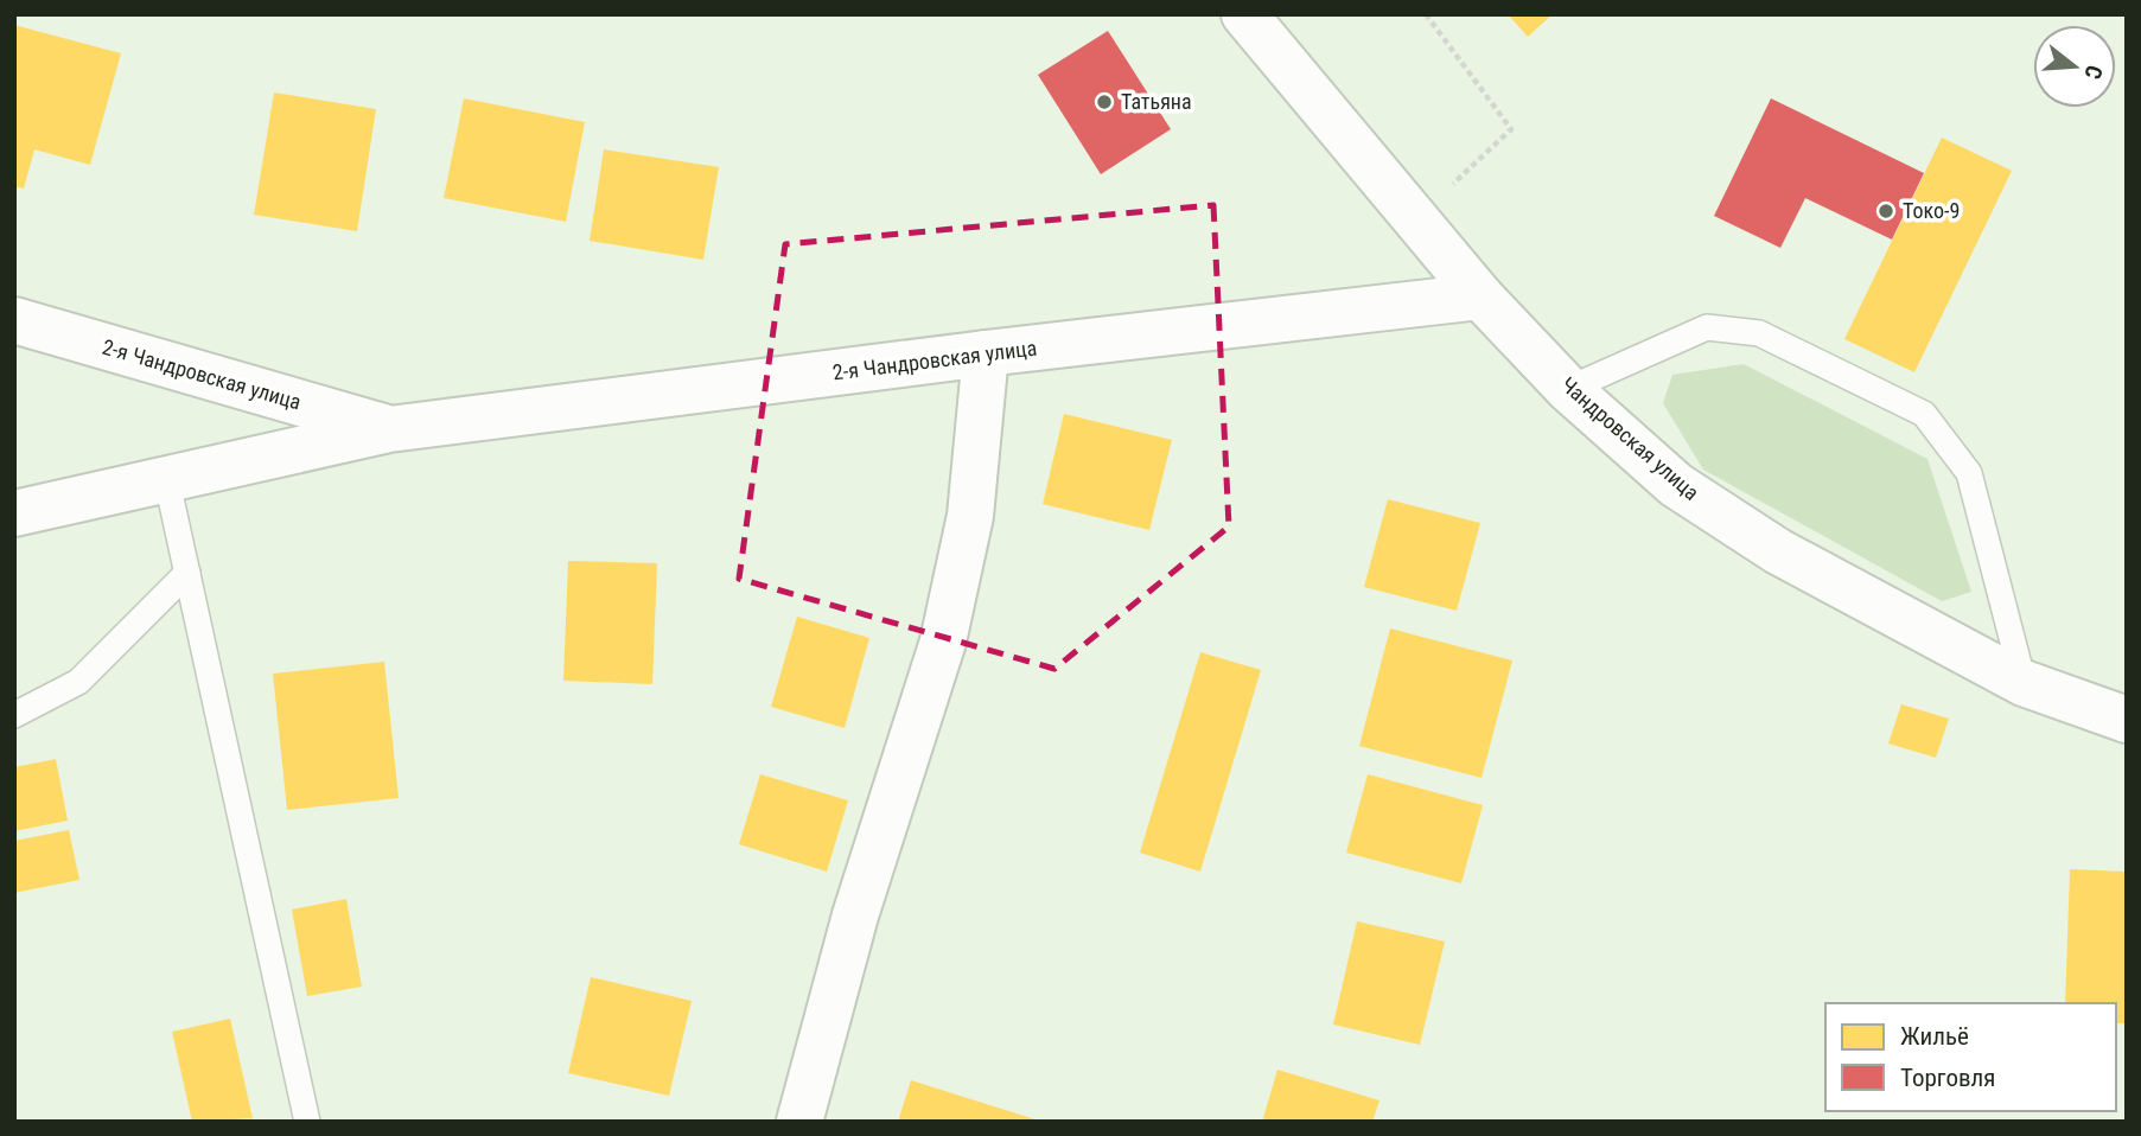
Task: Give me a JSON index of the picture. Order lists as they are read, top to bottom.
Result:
{
  "streets": {
    "street": ["2-я Чандровская улица", "Чандровская улица"]
  },
  "crossings": [
    ["2-я Чандровская улица", "Чандровская улица"]
  ],
  "places": ["Татьяна", "Токо-9"],
  "legend": ["Жильё", "Торговля"],
  "north": "right"
}
